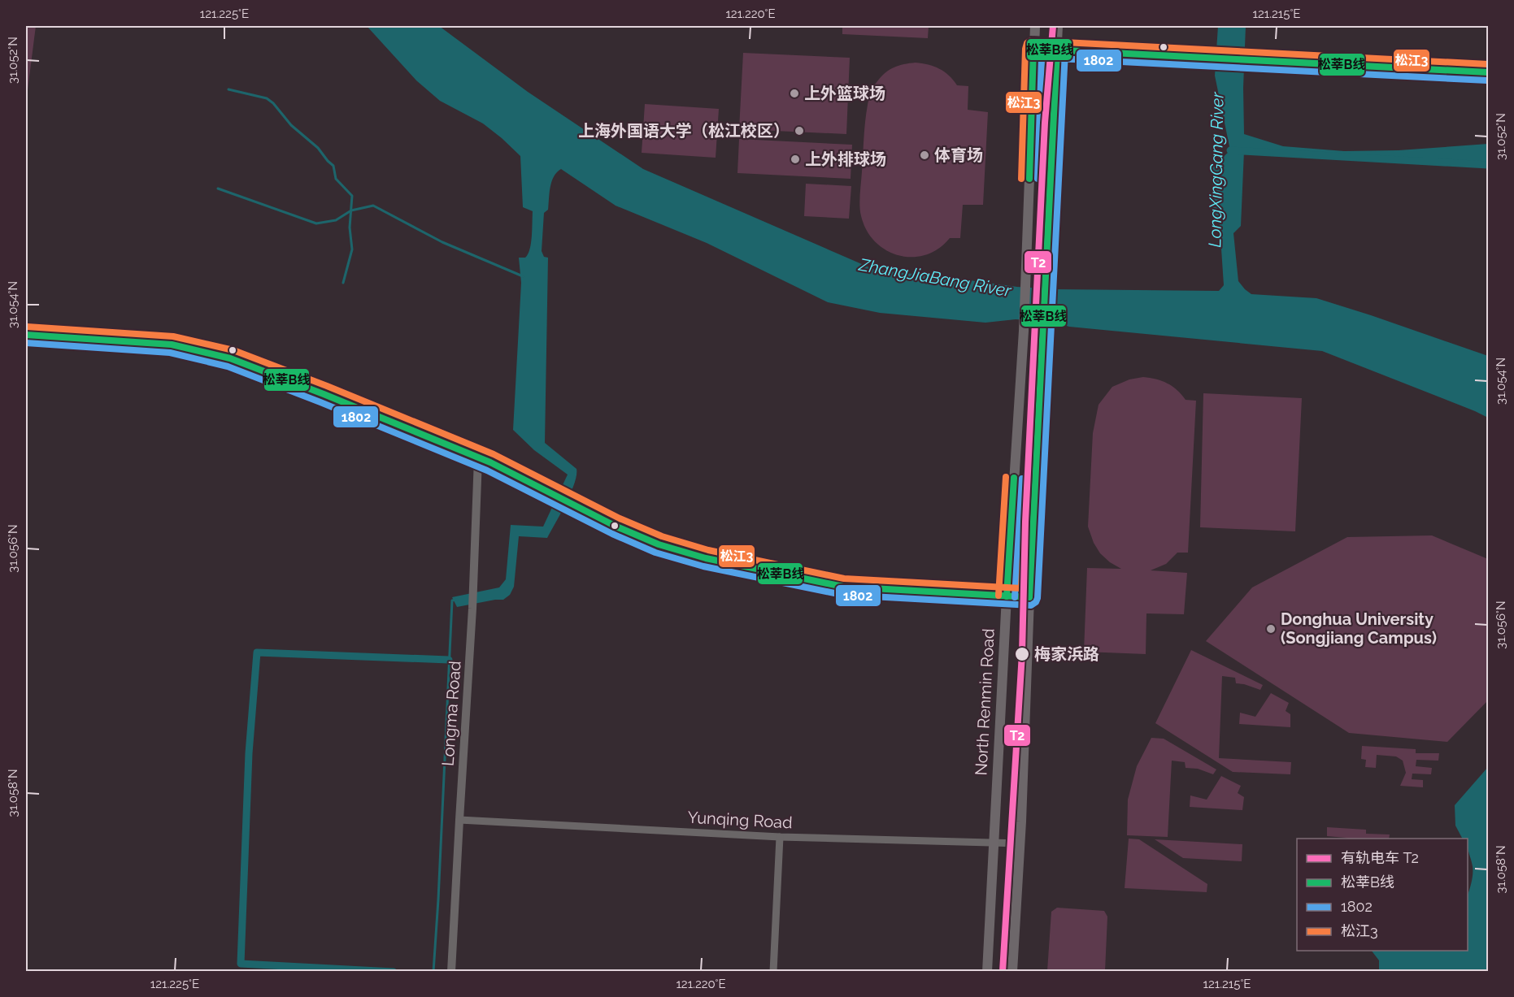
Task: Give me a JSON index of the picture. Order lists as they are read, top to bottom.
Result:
{
  "streets": {
    "main road": ["North Renmin Road"],
    "street": ["Longma Road", "Yunqing Road"]
  },
  "crossings": [
    ["North Renmin Road", "Yunqing Road"],
    ["Longma Road", "Yunqing Road"]
  ],
  "water": ["LongXingGang River", "ZhangJiaBang River"],
  "places": [
    "上外篮球场",
    "上海外国语大学（松江校区）",
    "体育场",
    "上外排球场",
    "Donghua University (Songjiang Campus)",
    "梅家浜路"
  ],
  "lines": [
    "tram line T2",
    "transit line 松江3",
    "transit line 松莘B线",
    "transit line 1802"
  ],
  "legend": [
    "有轨电车 T2",
    "松莘B线",
    "1802",
    "松江3"
  ],
  "coordinates": [
    "121.225°E",
    "121.220°E",
    "121.215°E",
    "31.052°N",
    "31.054°N",
    "31.056°N",
    "31.058°N"
  ]
}
